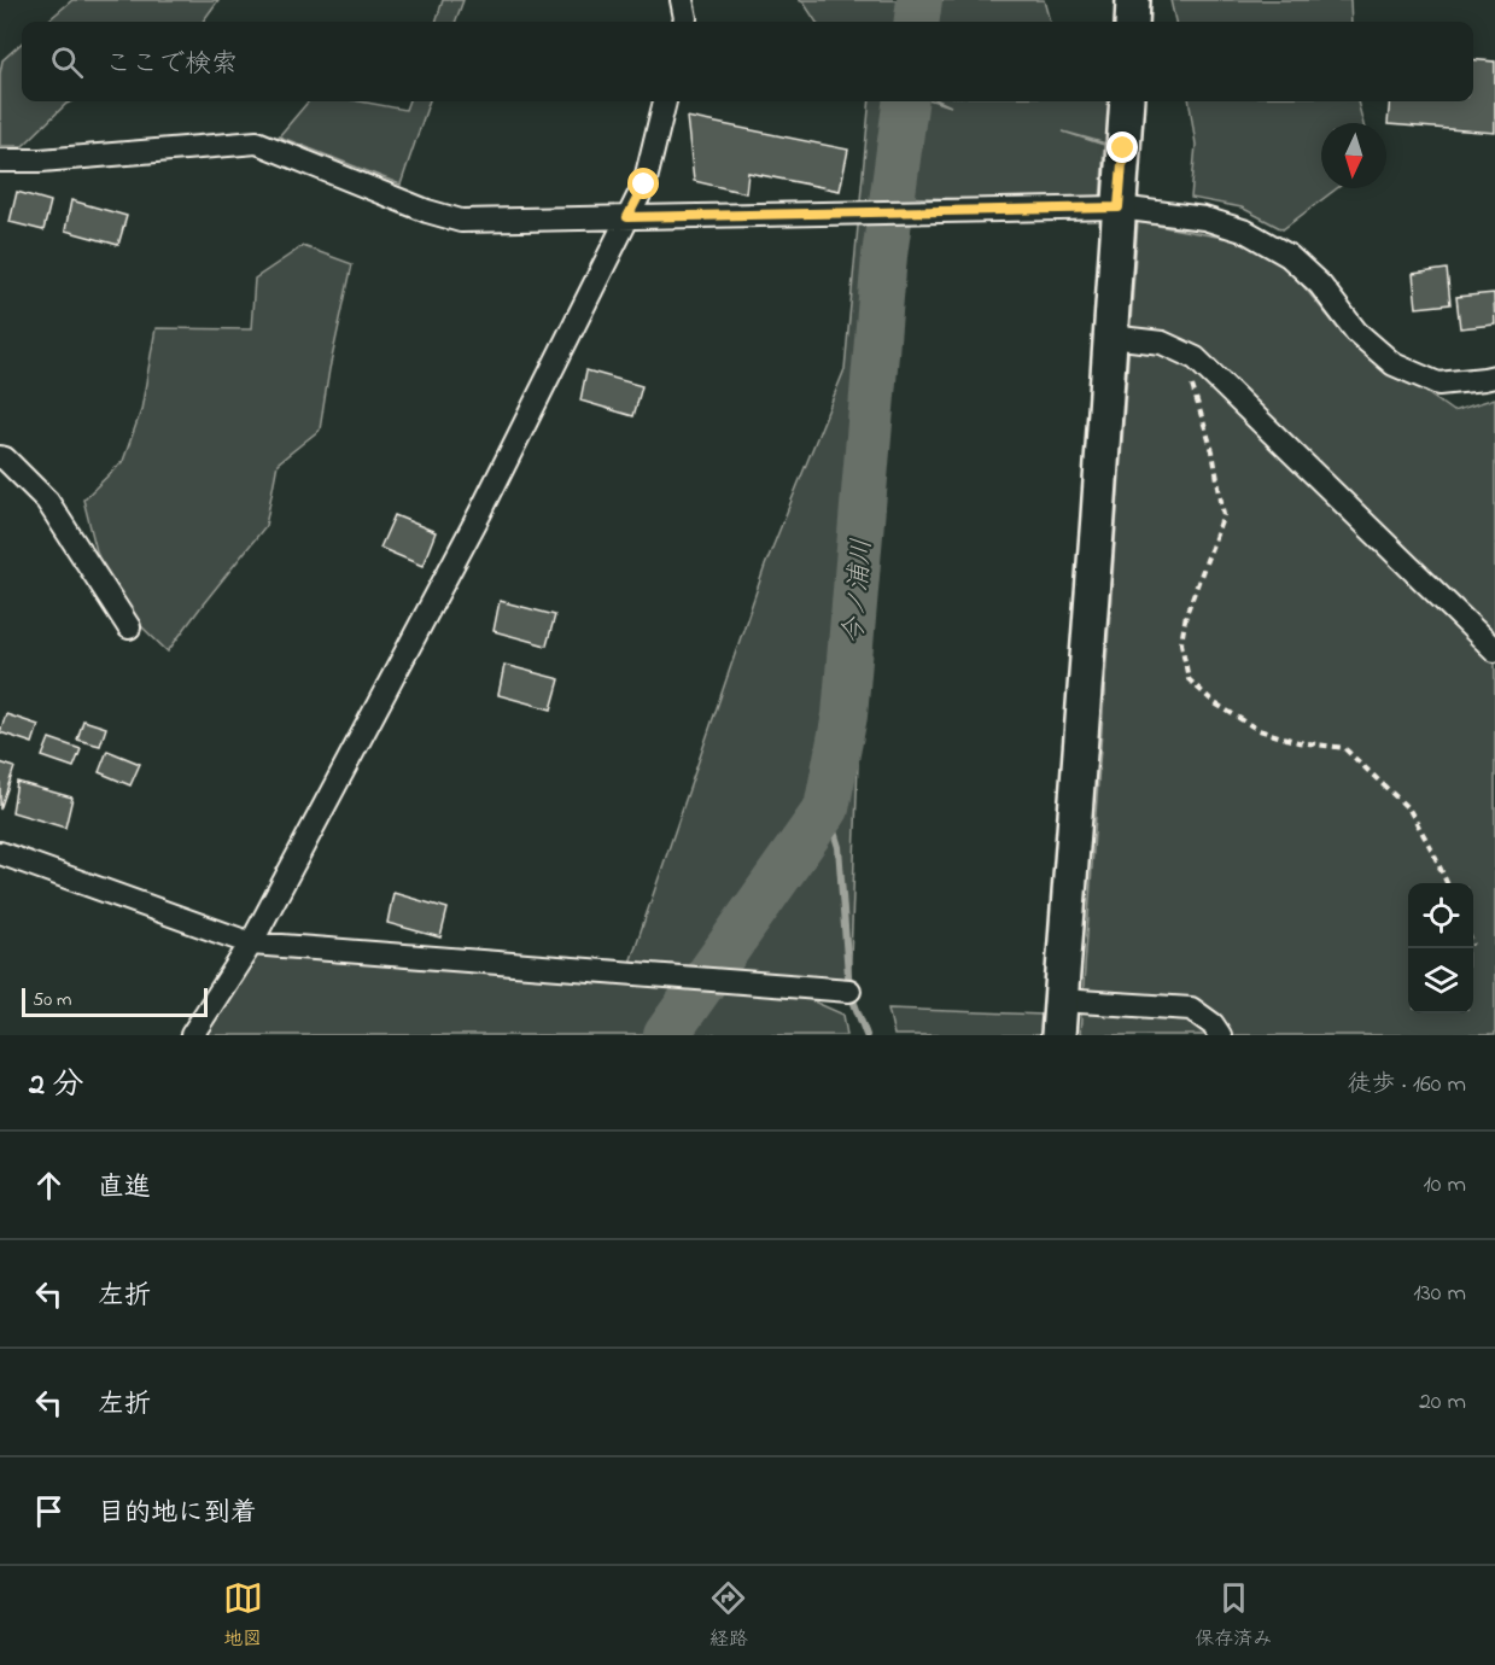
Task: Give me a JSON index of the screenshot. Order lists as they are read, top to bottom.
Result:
{
  "water": ["今ノ浦川"],
  "scale_bar": "50 m",
  "north": "bottom",
  "page": {
    "search": "ここで検索",
    "scale": "50 m",
    "heading": ["2 分", "徒歩 · 160 m"],
    "list": [
      ["直進", "10 m"],
      ["左折", "130 m"],
      ["左折", "20 m"],
      "目的地に到着"
    ],
    "nav": ["地図", "経路", "保存済み"]
  }
}
